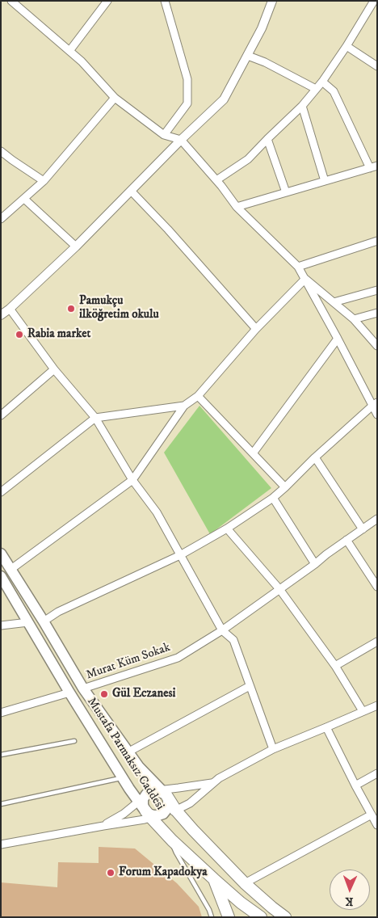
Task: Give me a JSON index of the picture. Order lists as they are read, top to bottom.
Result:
{
  "streets": {
    "highway": ["Mustafa Parmaksız Caddesi"],
    "street": ["Murat Küm Sokak"]
  },
  "crossings": [
    ["Murat Küm Sokak", "Mustafa Parmaksız Caddesi"]
  ],
  "places": [
    "Pamukçu ilköğretim okulu",
    "Rabia market",
    "Gül Eczanesi",
    "Forum Kapadokya"
  ],
  "north": "bottom"
}
